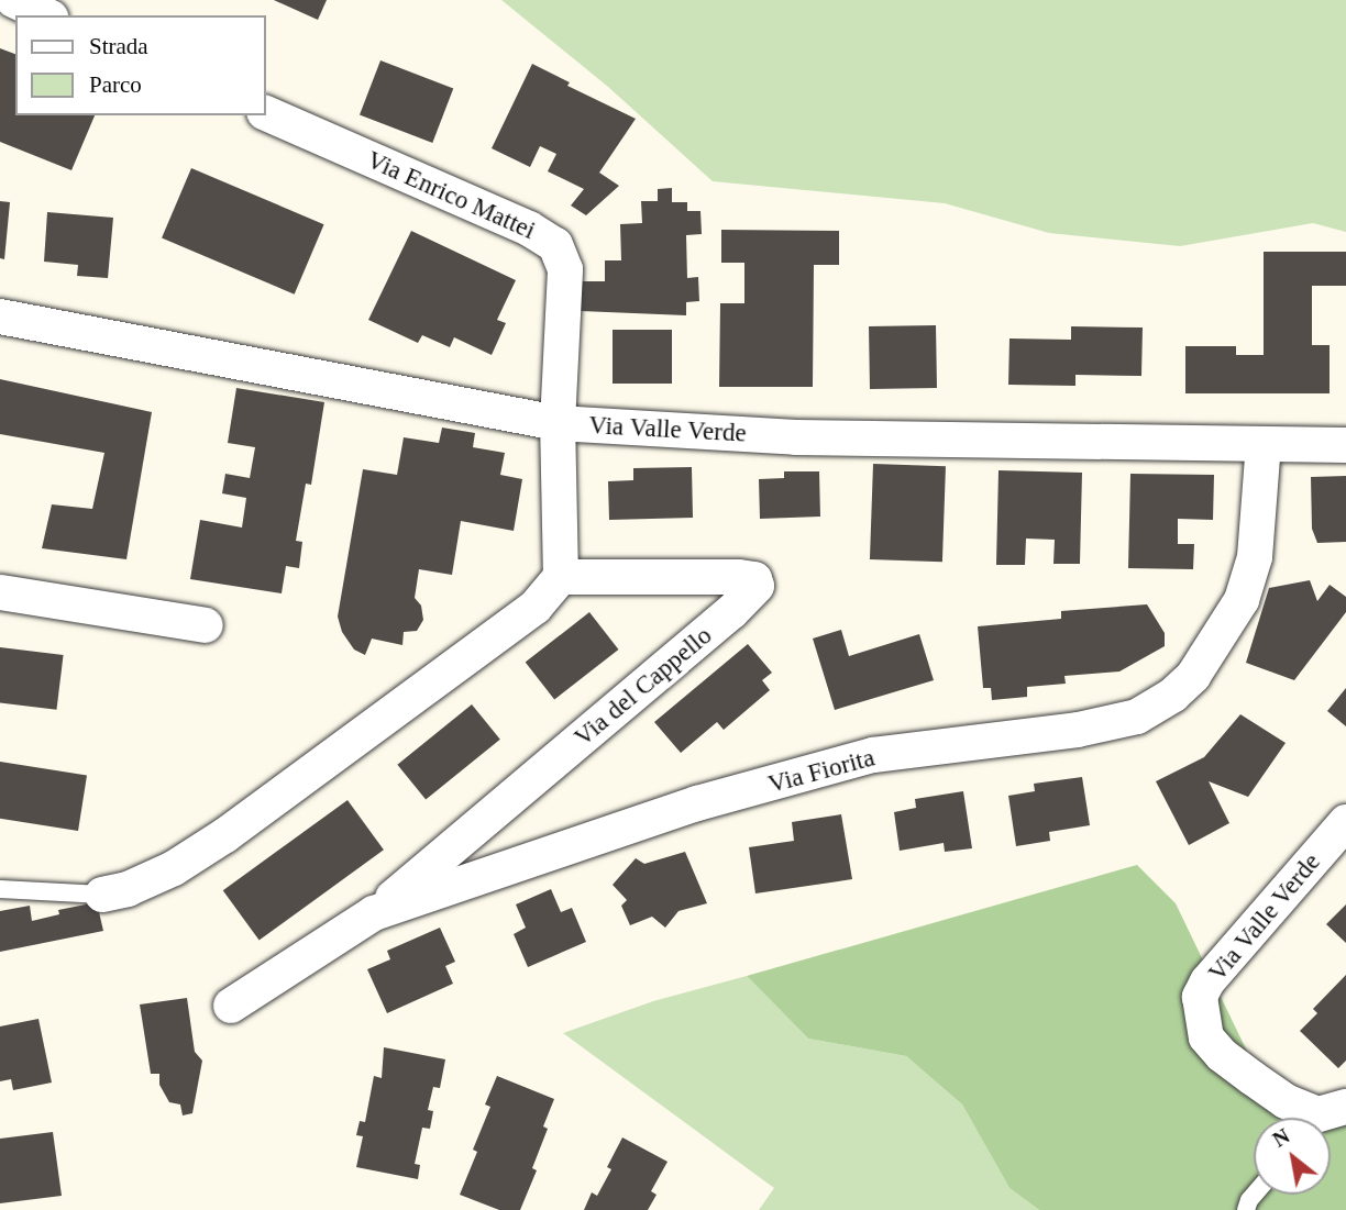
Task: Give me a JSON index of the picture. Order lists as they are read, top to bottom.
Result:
{
  "streets": {
    "street": [
      "Via Enrico Mattei",
      "Via Valle Verde",
      "Via del Cappello",
      "Via Fiorita"
    ]
  },
  "crossings": [
    ["Via Enrico Mattei", "Via Valle Verde"],
    ["Via Valle Verde", "Via Fiorita"],
    ["Via del Cappello", "Via Fiorita"]
  ],
  "legend": ["Strada", "Parco"],
  "north": "top left"
}
